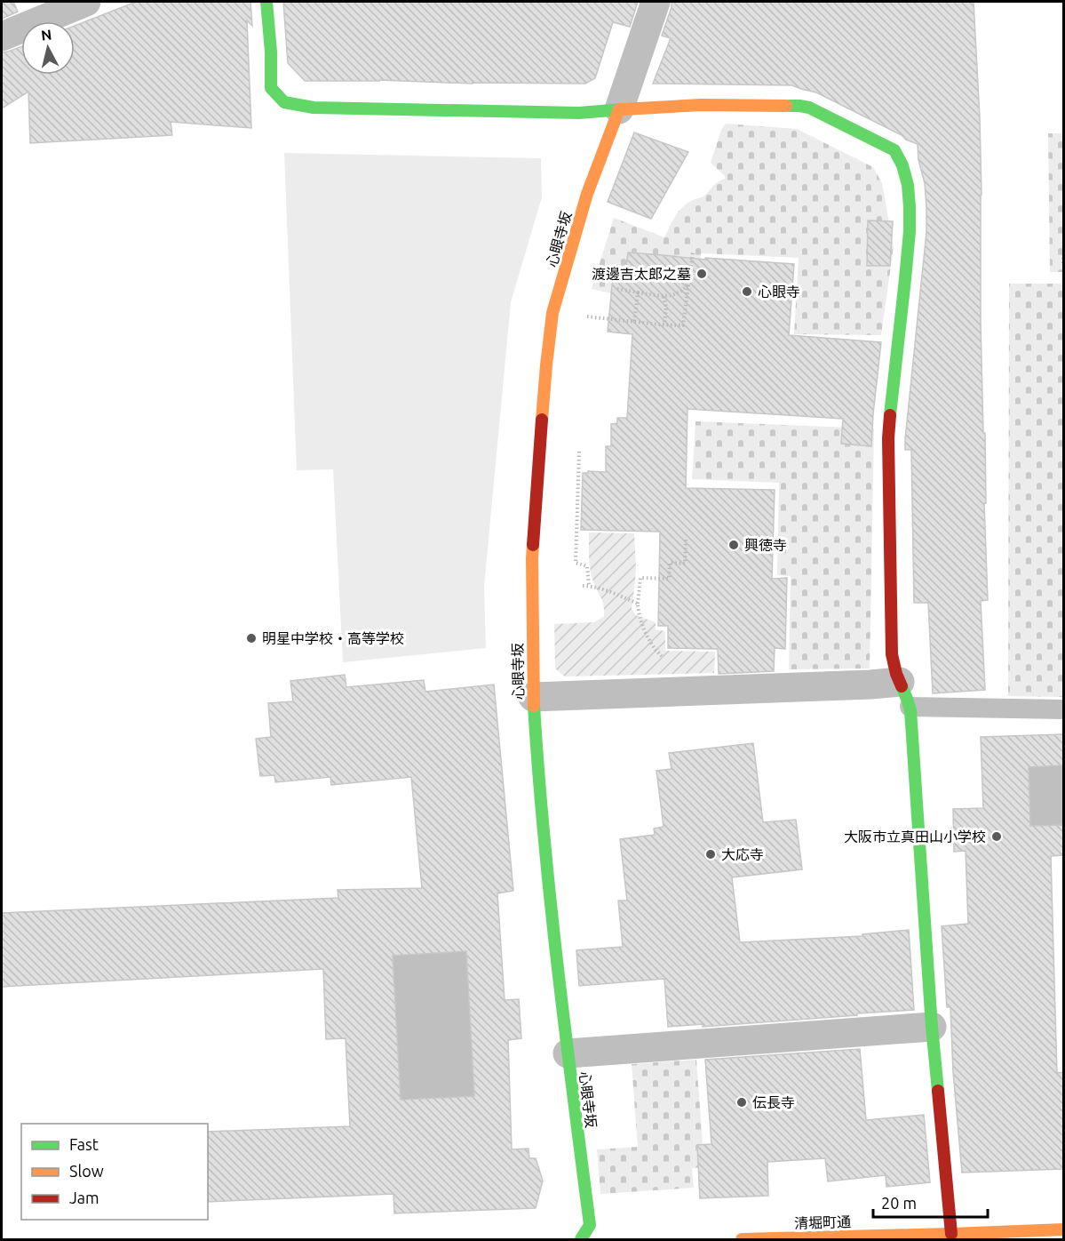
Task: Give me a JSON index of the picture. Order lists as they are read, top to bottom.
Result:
{
  "streets": {
    "street": ["心眼寺坂", "清堀町通"]
  },
  "places": [
    "渡邊吉太郎之墓",
    "心眼寺",
    "興徳寺",
    "明星中学校・高等学校",
    "大阪市立真田山小学校",
    "大応寺",
    "伝長寺"
  ],
  "legend": ["Fast", "Slow", "Jam"],
  "scale_bar": "20 m",
  "north": "top"
}
